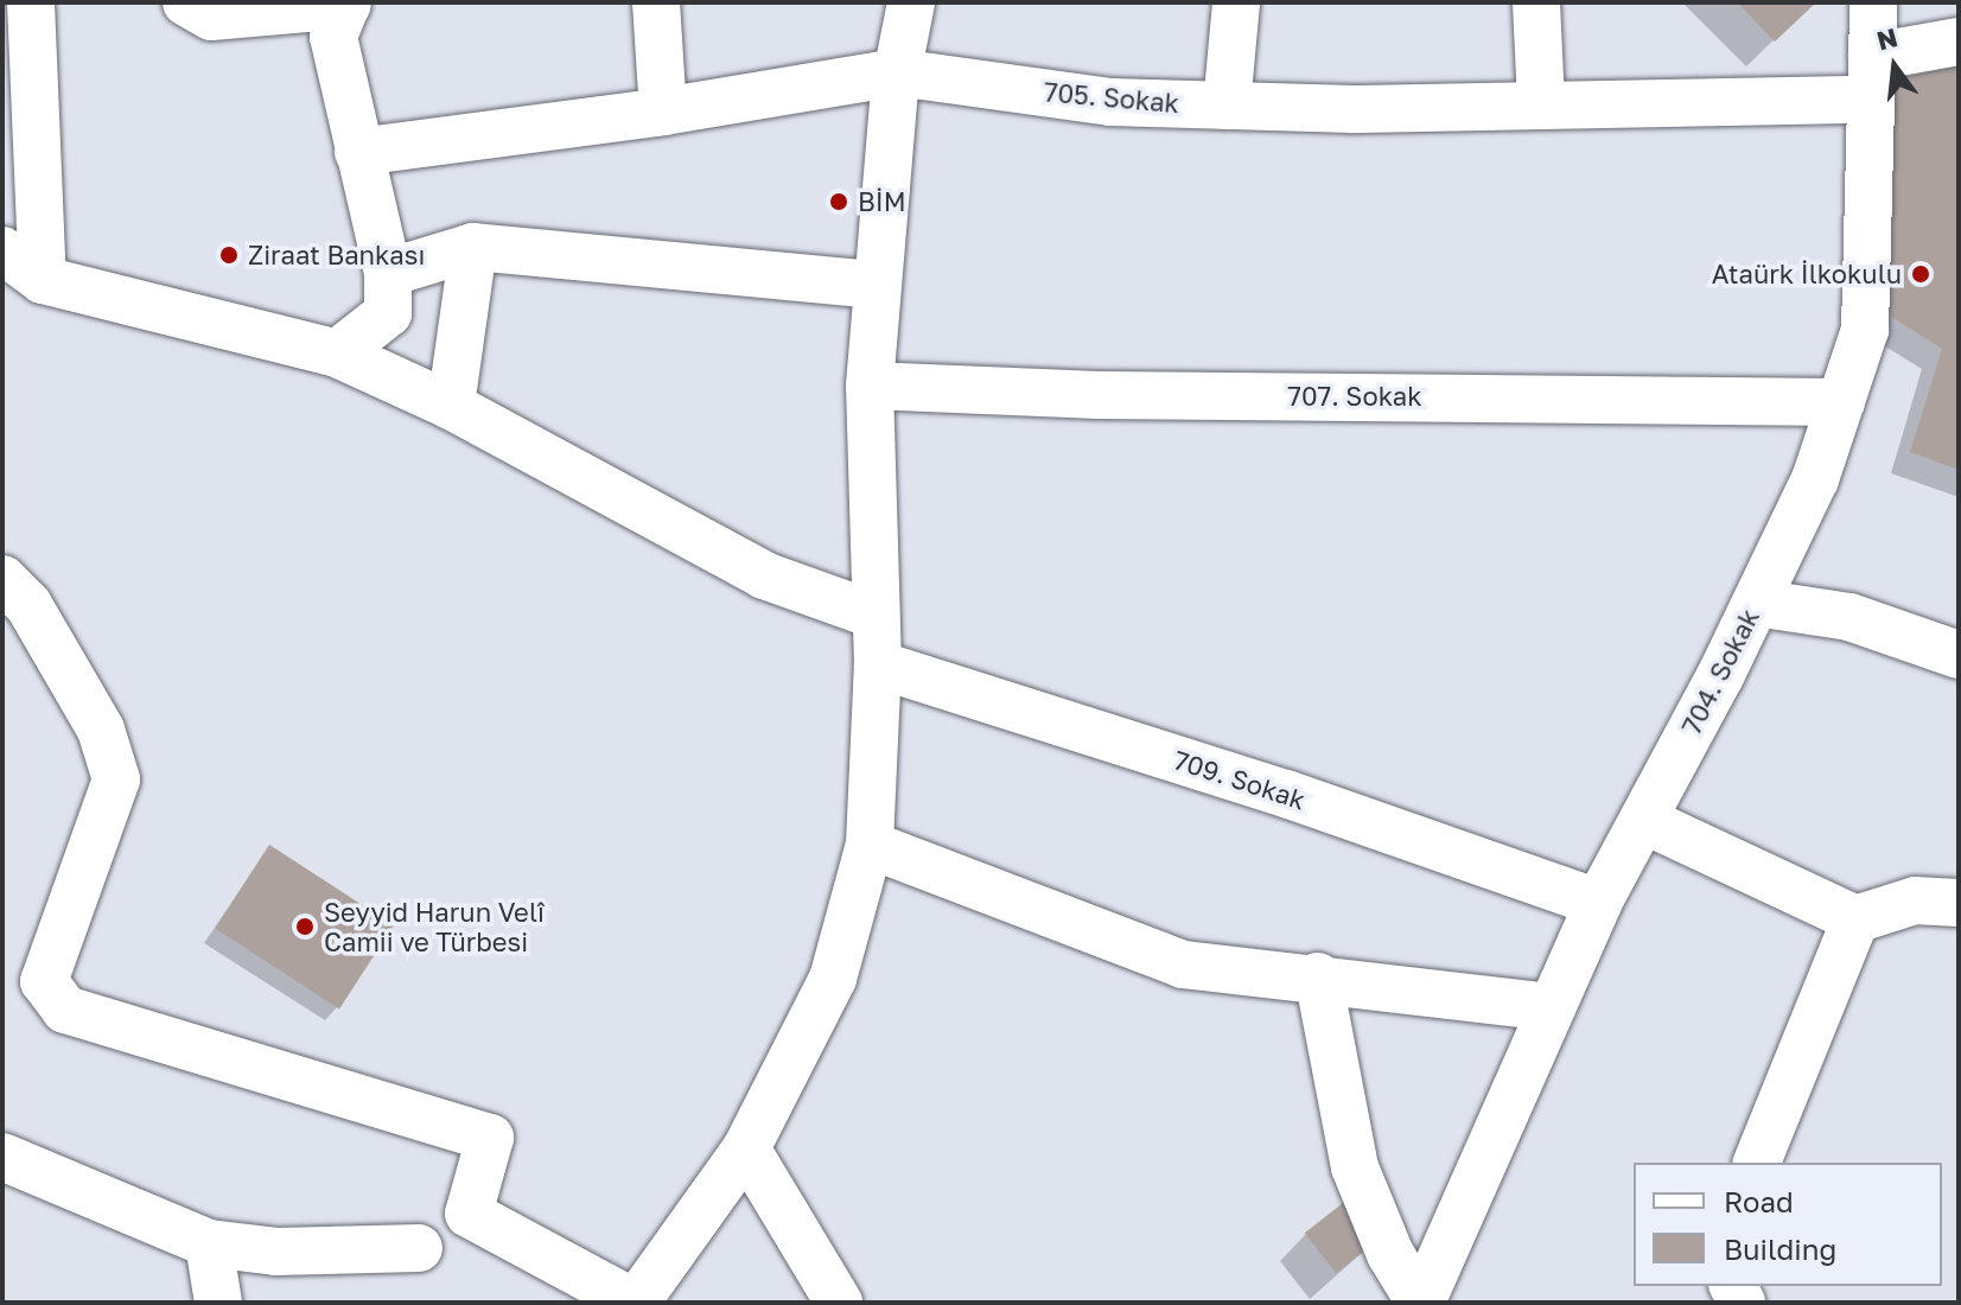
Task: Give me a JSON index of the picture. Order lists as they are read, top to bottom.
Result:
{
  "streets": {
    "street": [
      "705. Sokak",
      "707. Sokak",
      "704. Sokak",
      "709. Sokak"
    ]
  },
  "crossings": [
    ["705. Sokak", "704. Sokak"],
    ["707. Sokak", "704. Sokak"],
    ["704. Sokak", "709. Sokak"]
  ],
  "places": [
    "BİM",
    "Ziraat Bankası",
    "Ataürk İlkokulu",
    "Seyyid Harun Velî Camii ve Türbesi"
  ],
  "legend": ["Road", "Building"],
  "north": "top"
}
